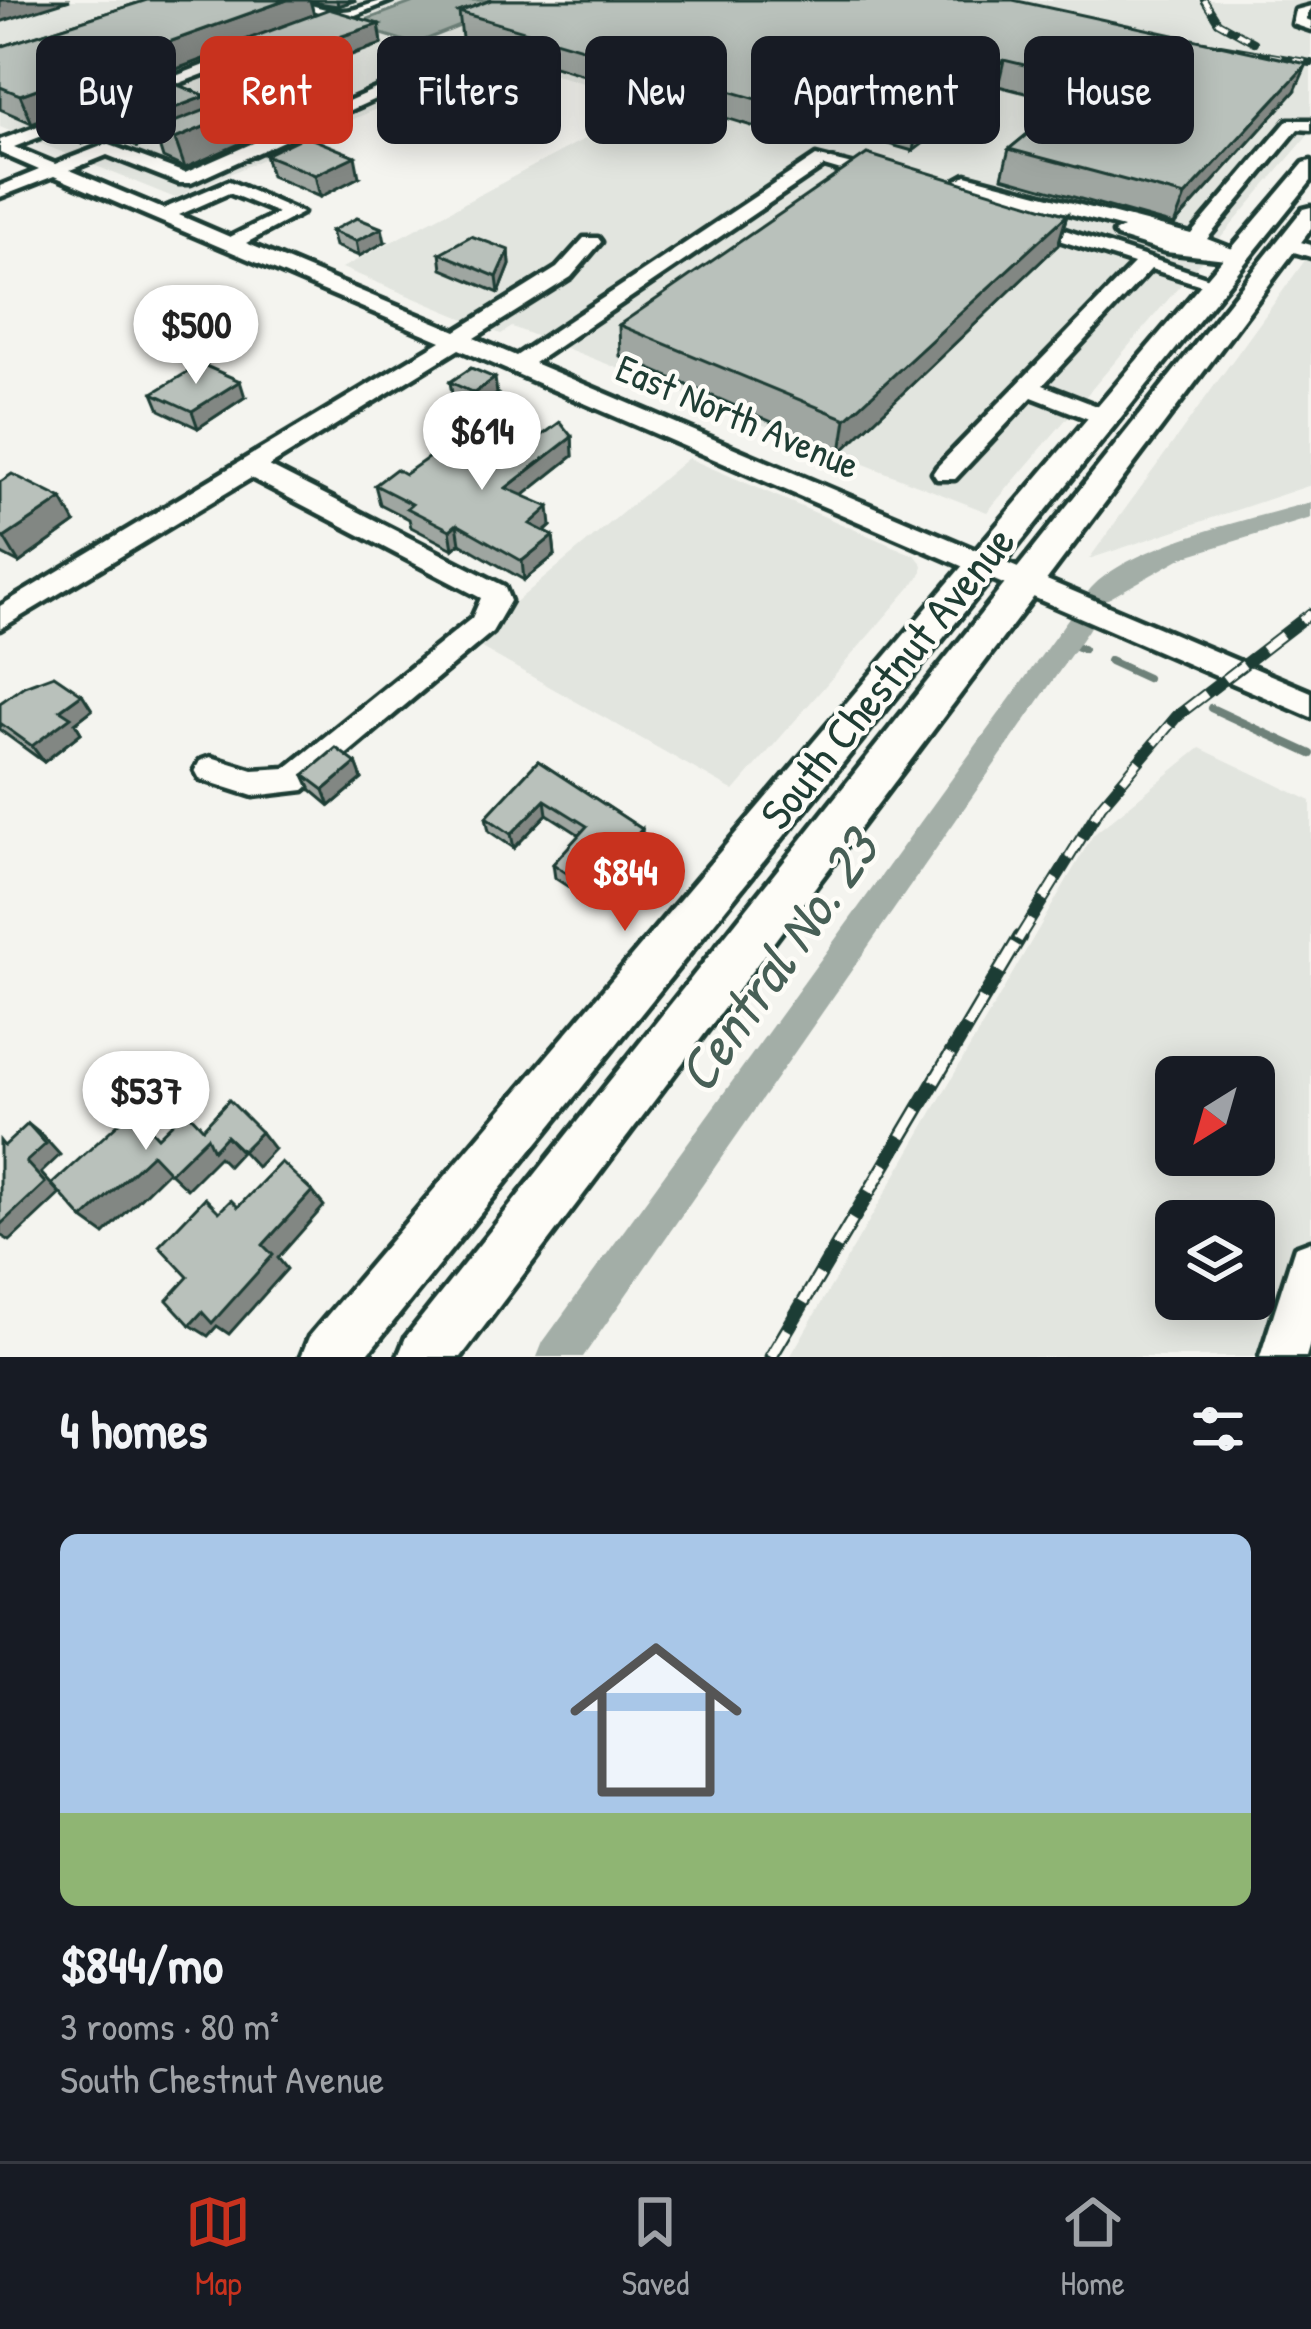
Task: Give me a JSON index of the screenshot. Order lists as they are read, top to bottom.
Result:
{
  "streets": {
    "main road": ["South Chestnut Avenue"],
    "street": ["East North Avenue"]
  },
  "crossings": [
    ["East North Avenue", "South Chestnut Avenue"]
  ],
  "water": ["Central No. 23"],
  "north": "bottom left",
  "page": {
    "chip": [
      "Buy",
      "Rent",
      "Filters",
      "New",
      "Apartment",
      "House"
    ],
    "price": [
      "$500",
      "$614",
      "$844",
      "$537"
    ],
    "heading": "4 homes",
    "list": [
      {
        "name": "$844/mo",
        "note": "3 rooms · 80 m² · South Chestnut Avenue"
      }
    ],
    "tabs": ["Map", "Saved", "Home"]
  }
}
